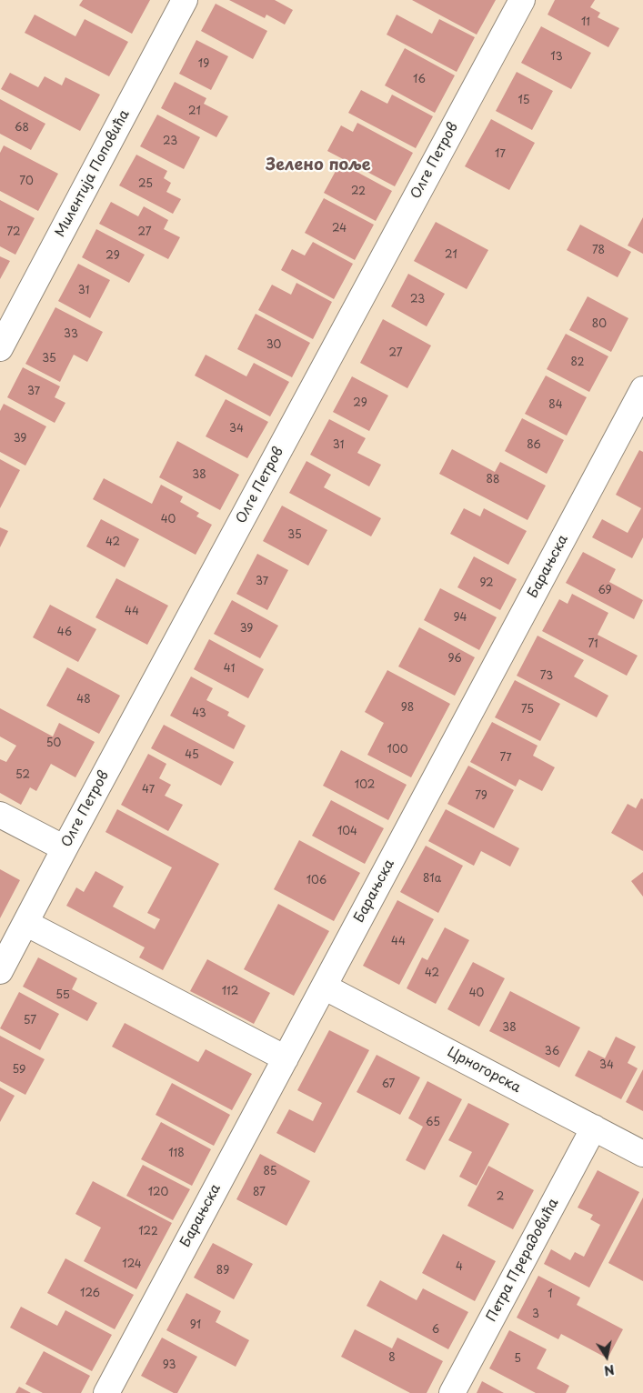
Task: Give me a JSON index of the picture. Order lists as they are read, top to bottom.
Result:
{
  "streets": {
    "street": [
      "Олге Петров",
      "Милентија Поповића",
      "Барањска",
      "Црногорска",
      "Петра Прерадовића"
    ]
  },
  "crossings": [
    ["Барањска", "Црногорска"],
    ["Црногорска", "Петра Прерадовића"]
  ],
  "districts": ["Зелено поље"],
  "house_numbers": [
    "11",
    "13",
    "19",
    "16",
    "15",
    "21",
    "68",
    "23",
    "17",
    "70",
    "25",
    "22",
    "24",
    "72",
    "27",
    "78",
    "21",
    "29",
    "31",
    "23",
    "80",
    "33",
    "30",
    "27",
    "35",
    "82",
    "37",
    "29",
    "84",
    "34",
    "39",
    "31",
    "86",
    "38",
    "88",
    "40",
    "35",
    "42",
    "37",
    "92",
    "69",
    "44",
    "94",
    "39",
    "46",
    "71",
    "96",
    "41",
    "73",
    "48",
    "98",
    "75",
    "43",
    "50",
    "100",
    "45",
    "77",
    "52",
    "102",
    "47",
    "79",
    "104",
    "81a",
    "106",
    "44",
    "42",
    "112",
    "40",
    "55",
    "57",
    "38",
    "36",
    "34",
    "59",
    "67",
    "65",
    "118",
    "85",
    "120",
    "87",
    "2",
    "122",
    "124",
    "4",
    "89",
    "126",
    "1",
    "3",
    "91",
    "6",
    "8",
    "5",
    "93"
  ],
  "north": "bottom"
}
